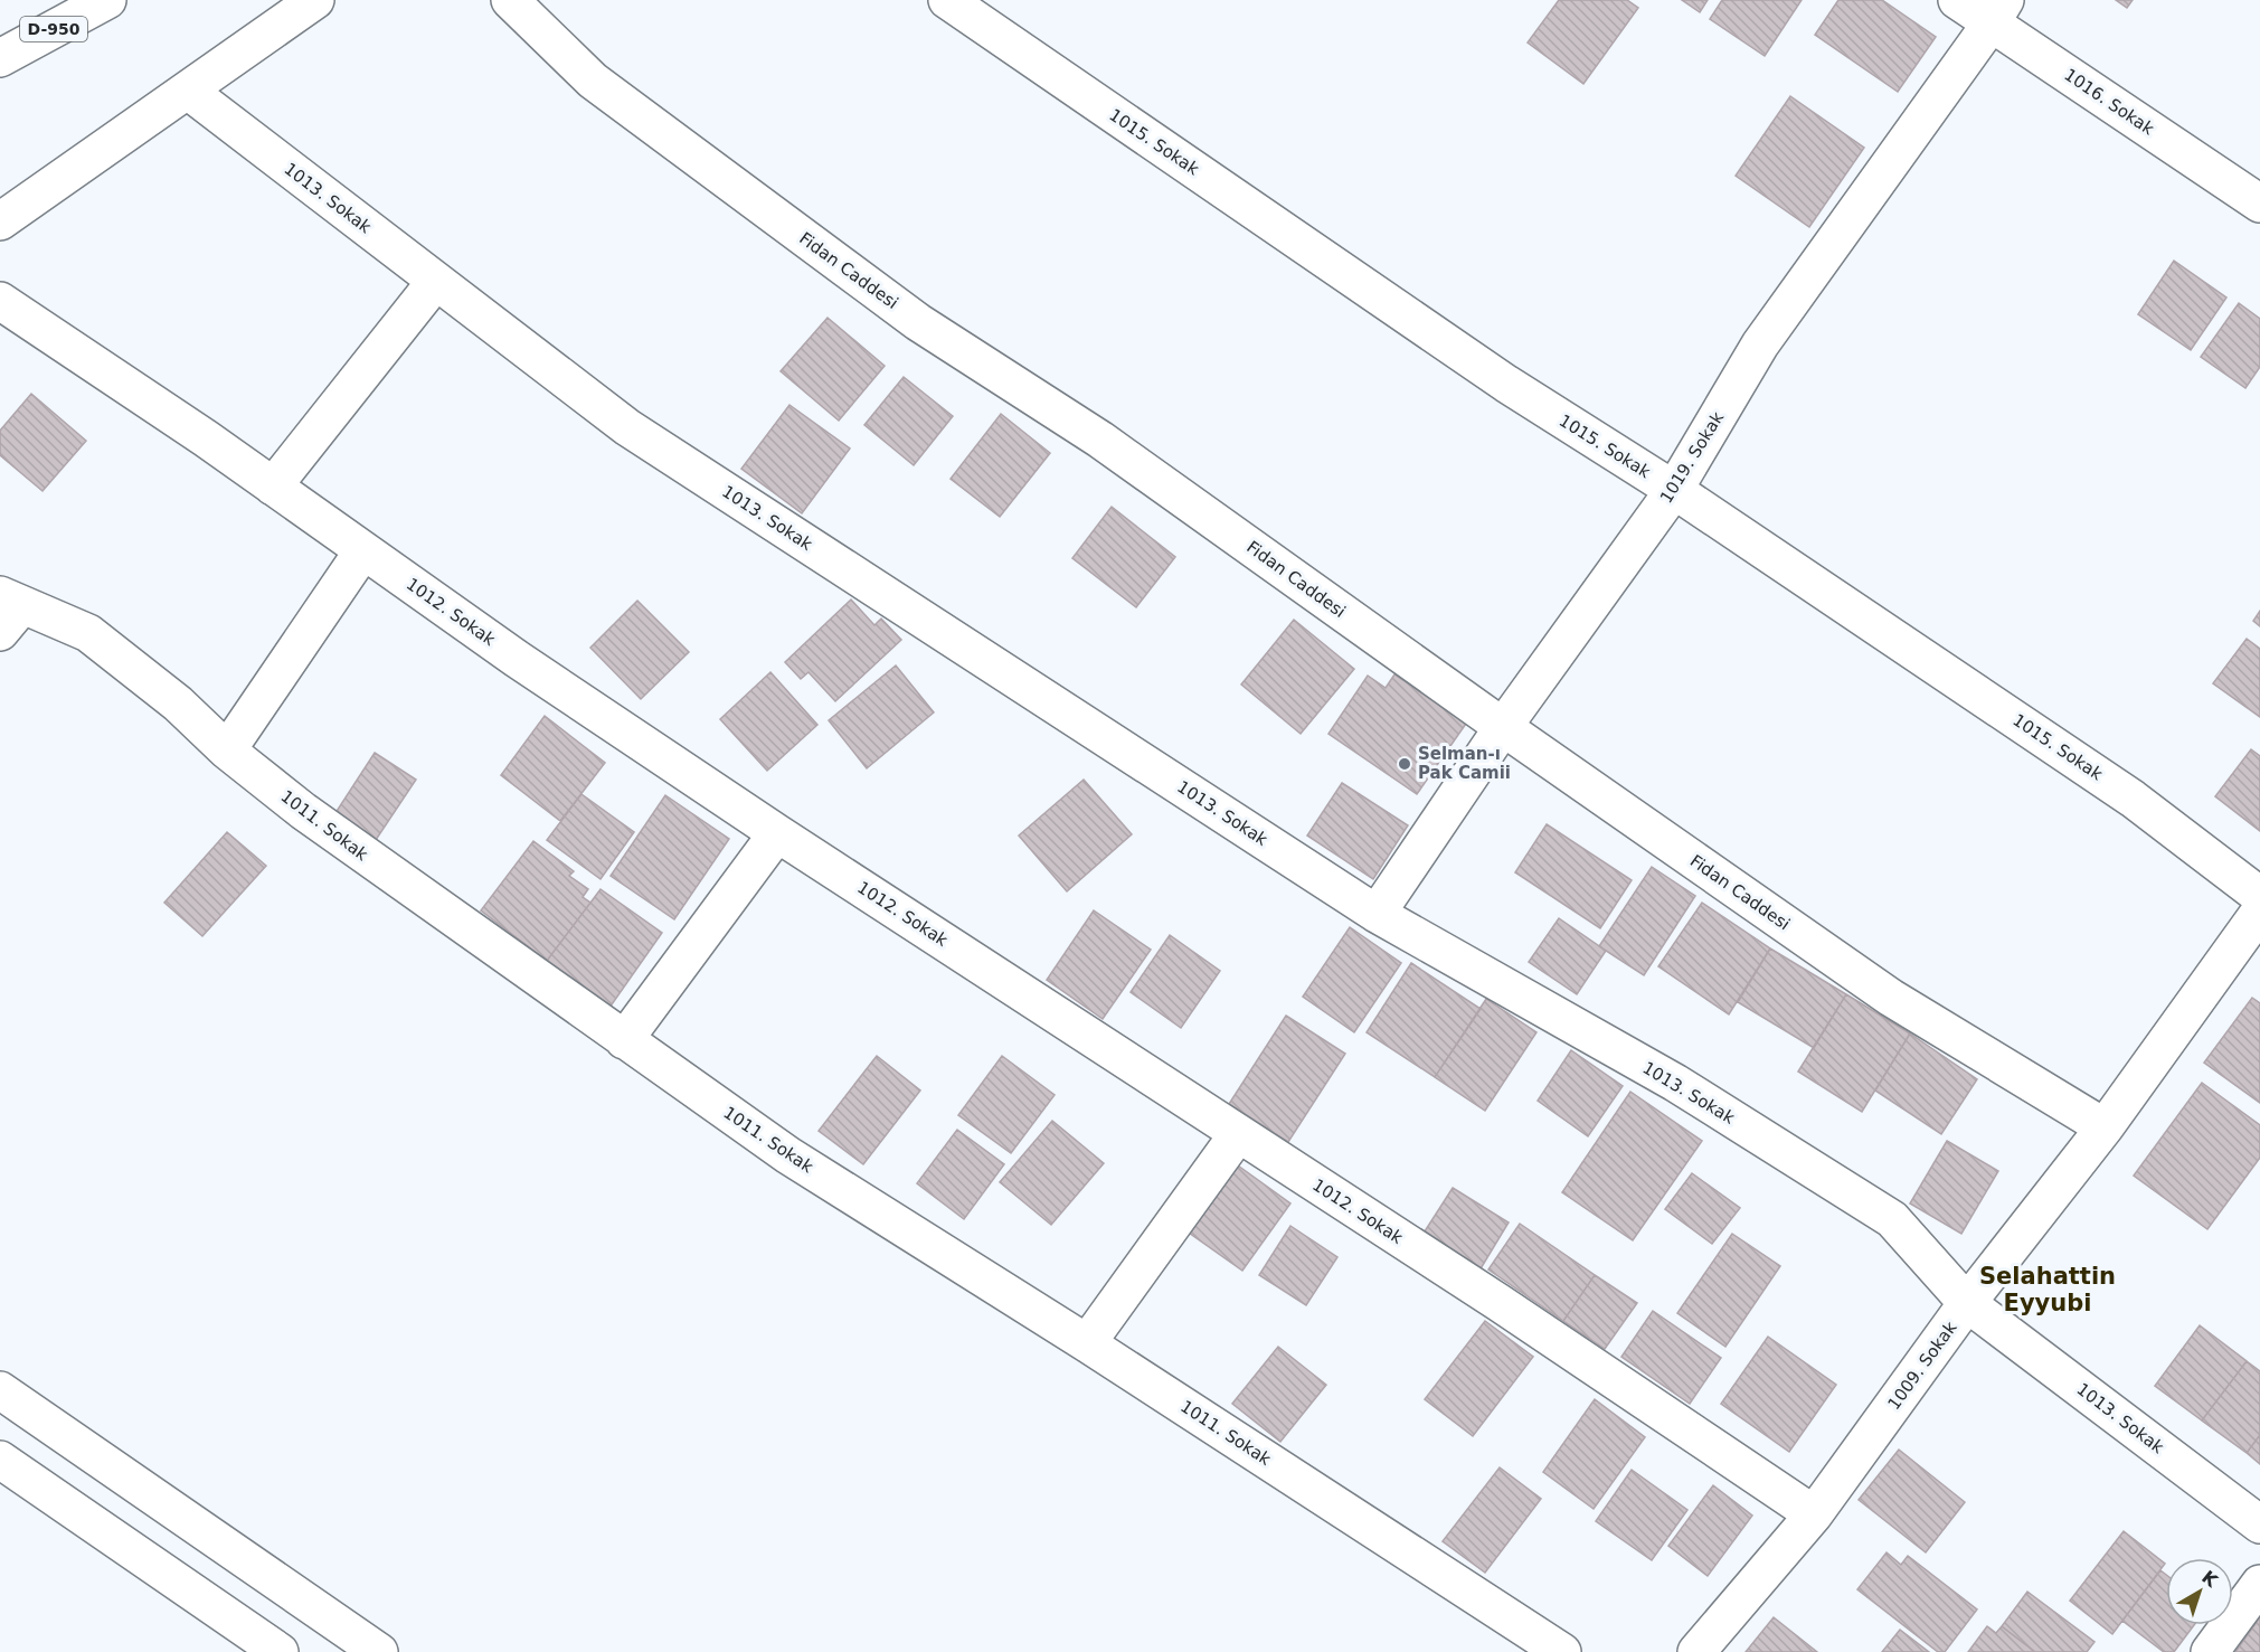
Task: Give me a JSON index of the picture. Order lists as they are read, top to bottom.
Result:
{
  "streets": {
    "main road": [
      "D-950",
      "1016. Sokak",
      "1015. Sokak",
      "1013. Sokak",
      "Fidan Caddesi",
      "1019. Sokak",
      "1012. Sokak",
      "1011. Sokak",
      "1009. Sokak"
    ]
  },
  "crossings": [
    ["1016. Sokak", "1019. Sokak"],
    ["1015. Sokak", "1019. Sokak"],
    ["1013. Sokak", "1019. Sokak"],
    ["1013. Sokak", "1009. Sokak"],
    ["Fidan Caddesi", "1019. Sokak"],
    ["Fidan Caddesi", "1009. Sokak"],
    ["1012. Sokak", "1009. Sokak"]
  ],
  "districts": ["Selahattin Eyyubi"],
  "places": ["Selman-ı Pak Camii"],
  "north": "top right"
}
